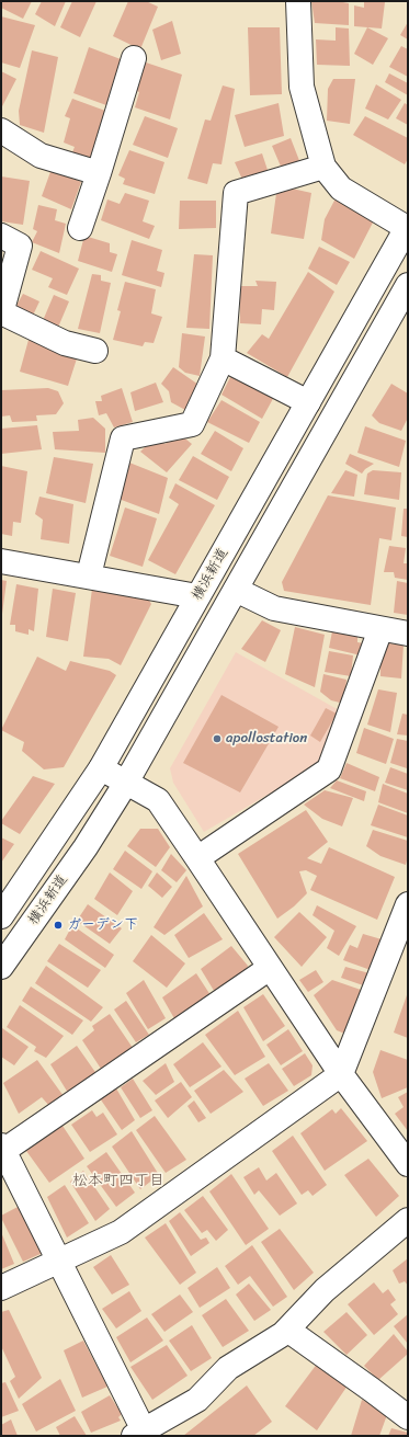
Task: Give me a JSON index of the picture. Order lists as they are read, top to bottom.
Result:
{
  "streets": {
    "main road": ["横浜新道"]
  },
  "districts": ["松本町四丁目"],
  "places": ["apollostation", "ガーデン下"]
}
